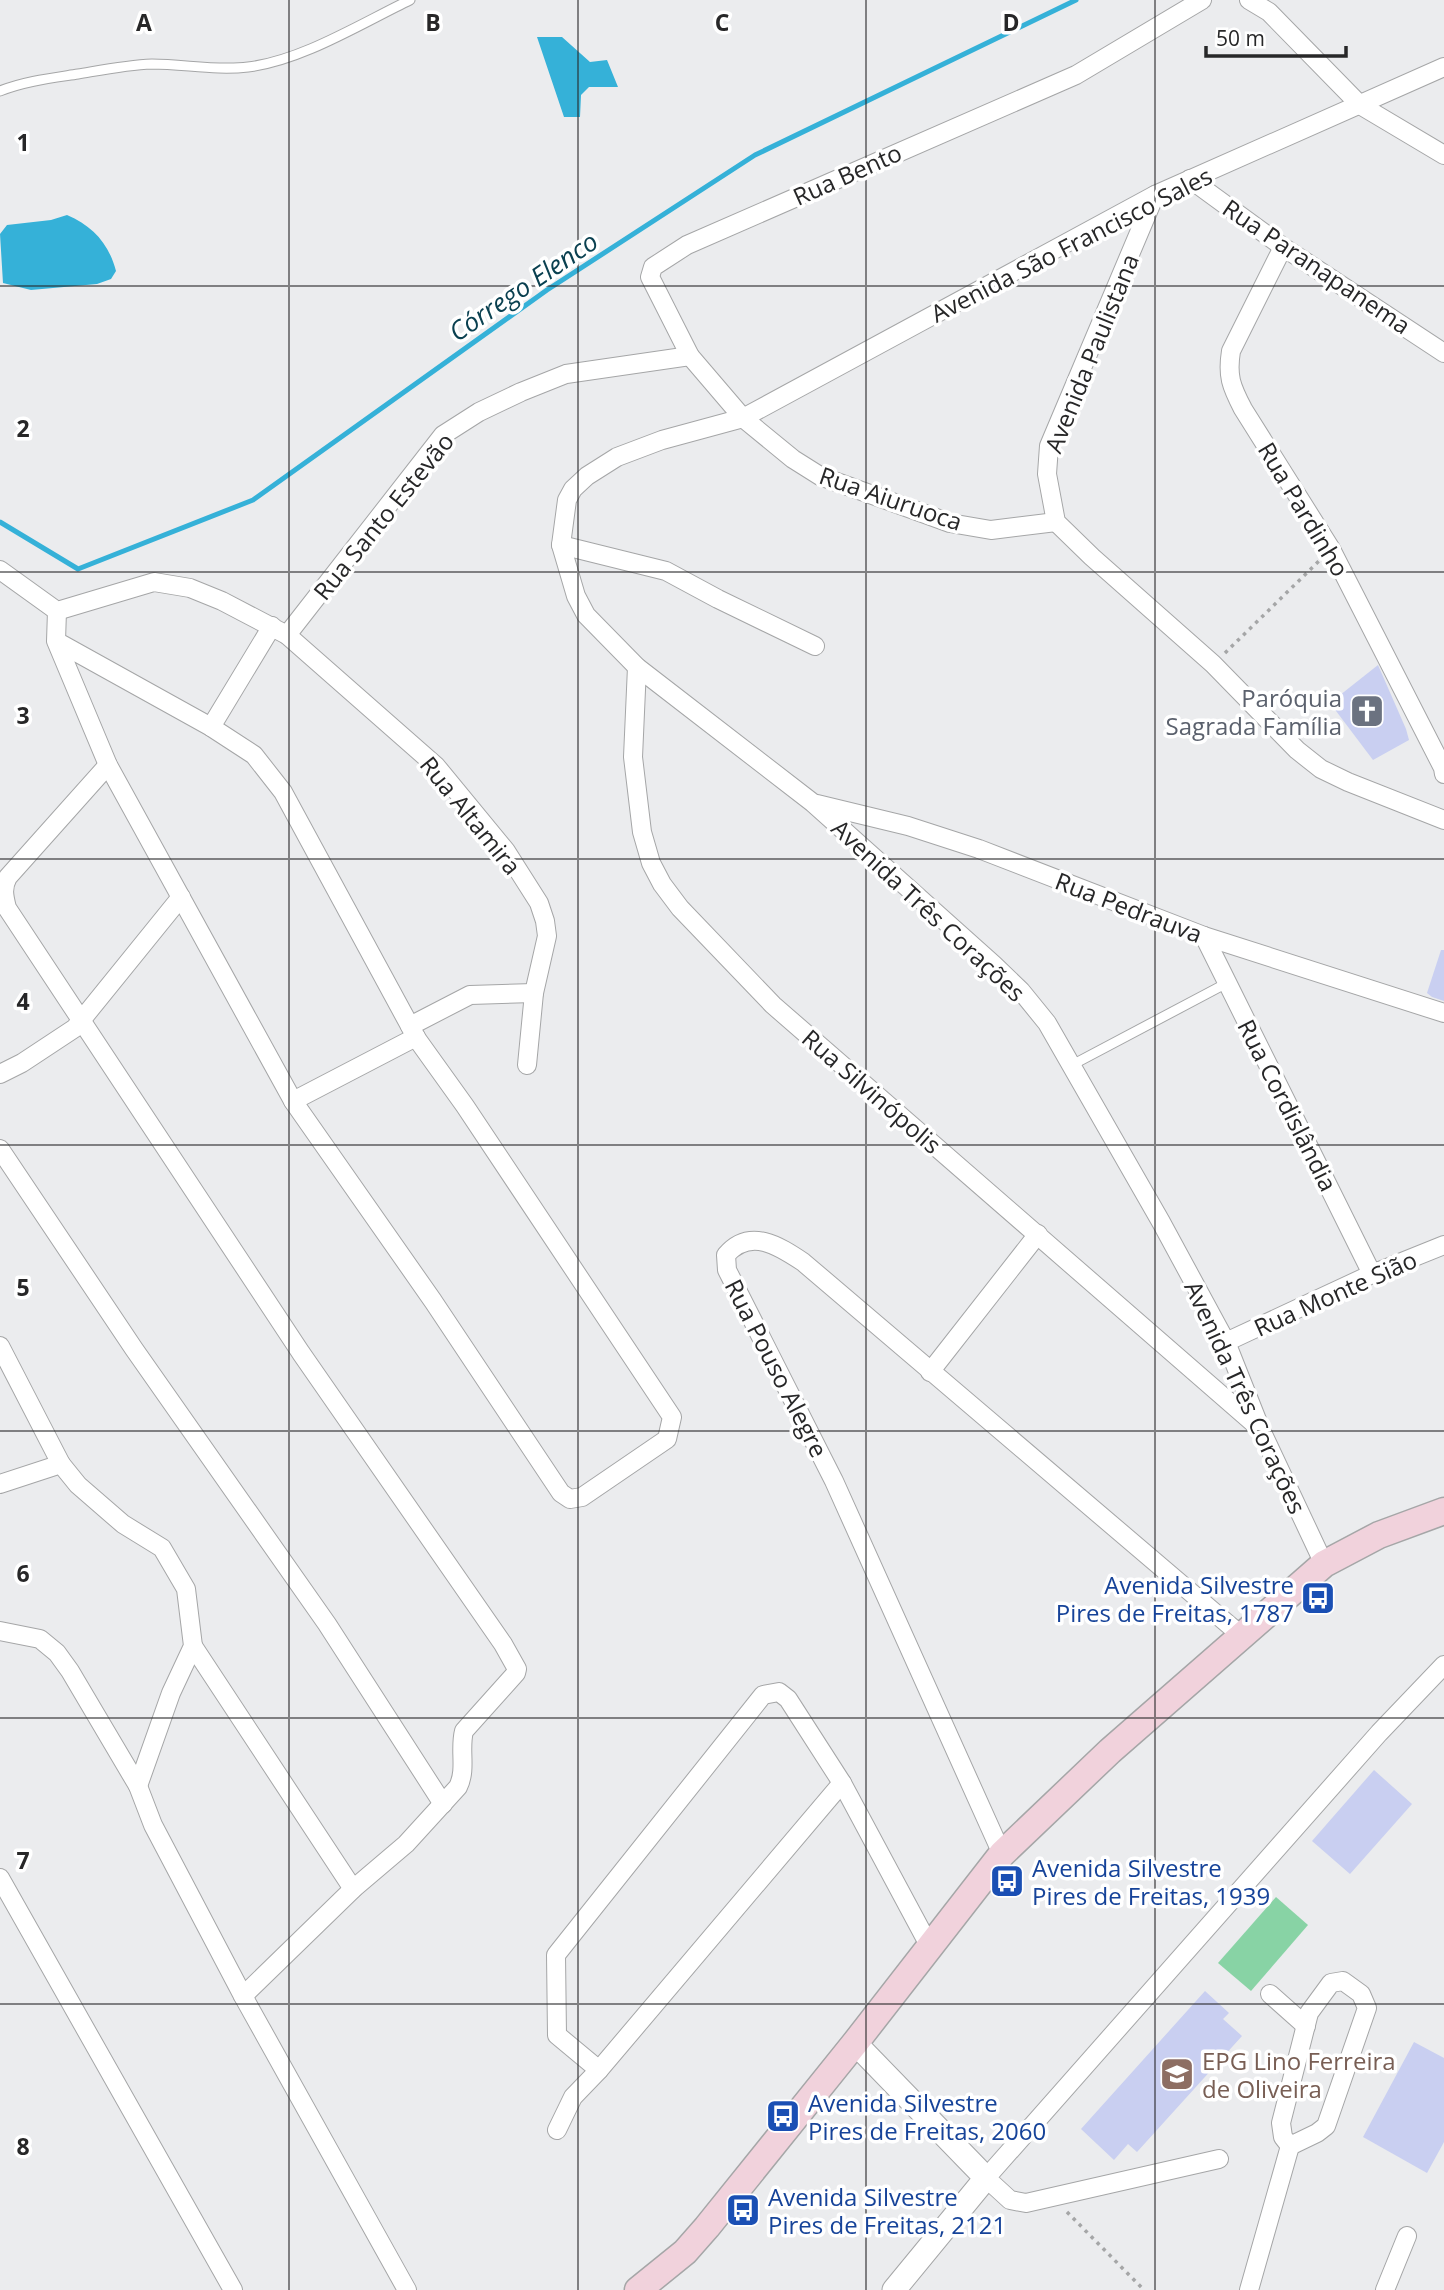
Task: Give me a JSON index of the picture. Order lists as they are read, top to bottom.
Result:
{
  "streets": {
    "street": [
      "Rua Bento",
      "Avenida São Francisco Sales",
      "Rua Paranapanema",
      "Avenida Paulistana",
      "Rua Aiuruoca",
      "Rua Pardinho",
      "Rua Santo Estevão",
      "Rua Altamira",
      "Rua Pedrauva",
      "Avenida Três Corações",
      "Rua Silvinópolis",
      "Rua Cordislândia",
      "Rua Monte Sião",
      "Rua Pouso Alegre"
    ]
  },
  "crossings": [
    ["Rua Bento", "Avenida São Francisco Sales"],
    ["Rua Bento", "Rua Aiuruoca"],
    ["Rua Bento", "Rua Santo Estevão"],
    ["Rua Bento", "Avenida Três Corações"],
    ["Avenida São Francisco Sales", "Rua Paranapanema"],
    ["Avenida São Francisco Sales", "Avenida Paulistana"],
    ["Avenida São Francisco Sales", "Rua Aiuruoca"],
    ["Avenida São Francisco Sales", "Avenida Três Corações"],
    ["Rua Paranapanema", "Rua Pardinho"],
    ["Avenida Paulistana", "Rua Aiuruoca"],
    ["Rua Aiuruoca", "Avenida Três Corações"],
    ["Rua Santo Estevão", "Rua Altamira"],
    ["Rua Pedrauva", "Avenida Três Corações"],
    ["Rua Pedrauva", "Rua Cordislândia"],
    ["Avenida Três Corações", "Rua Silvinópolis"],
    ["Avenida Três Corações", "Rua Monte Sião"],
    ["Rua Cordislândia", "Rua Monte Sião"]
  ],
  "water": ["Córrego Elenco"],
  "places": {
    "church": ["Paróquia Sagrada Família"],
    "bus stop": [
      "Avenida Silvestre Pires de Freitas, 1787",
      "Avenida Silvestre Pires de Freitas, 1939",
      "Avenida Silvestre Pires de Freitas, 2060",
      "Avenida Silvestre Pires de Freitas, 2121"
    ],
    "school or university": ["EPG Lino Ferreira de Oliveira"]
  },
  "scale_bar": "50 m",
  "grid": {
    "columns": [
      "A",
      "B",
      "C",
      "D"
    ],
    "rows": [
      "1",
      "2",
      "3",
      "4",
      "5",
      "6",
      "7",
      "8"
    ]
  }
}
